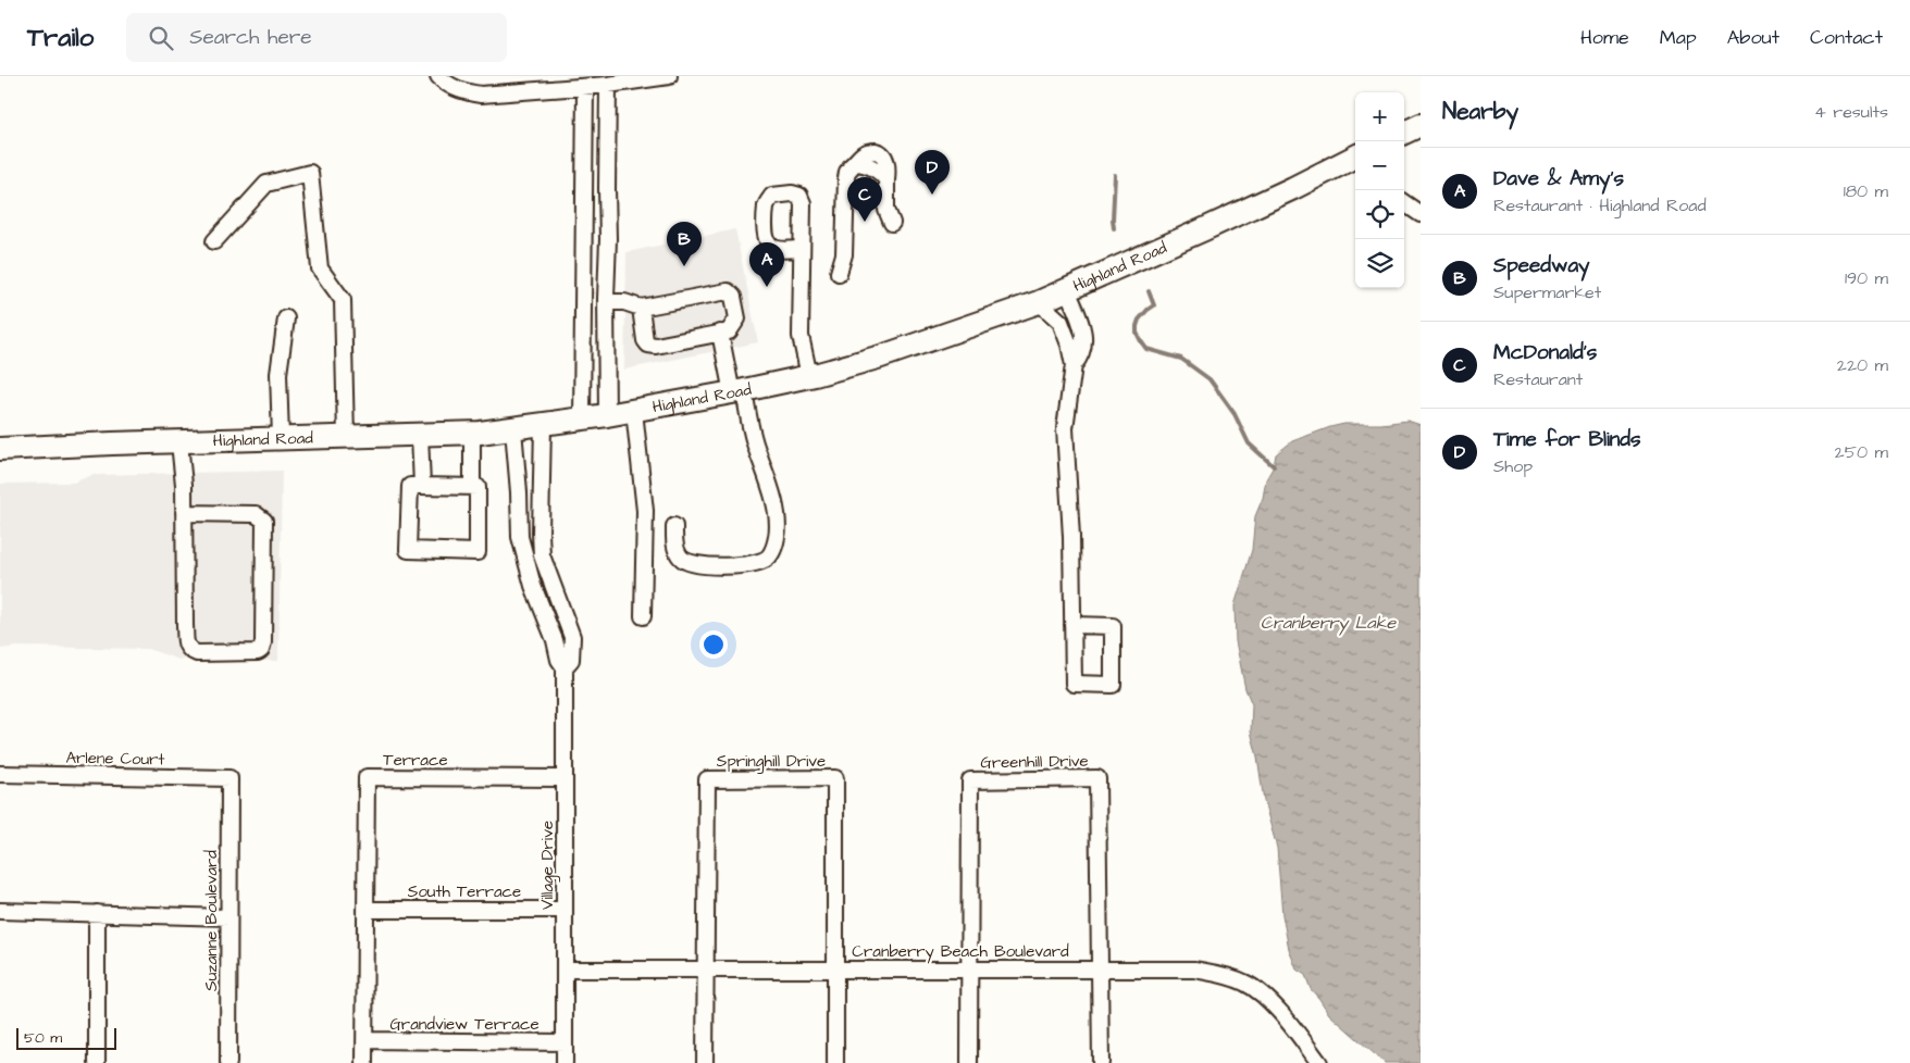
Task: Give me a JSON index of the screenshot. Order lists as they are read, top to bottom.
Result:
{
  "streets": {
    "highway": ["Highland Road"],
    "street": [
      "Arlene Court",
      "Terrace",
      "Springhill Drive",
      "Greenhill Drive",
      "Village Drive",
      "South Terrace",
      "Suzanne Boulevard",
      "Cranberry Beach Boulevard",
      "Grandview Terrace"
    ]
  },
  "crossings": [
    ["Highland Road", "Village Drive"],
    ["Arlene Court", "Suzanne Boulevard"],
    ["Terrace", "Village Drive"],
    ["Terrace", "South Terrace"],
    ["Springhill Drive", "Cranberry Beach Boulevard"],
    ["Greenhill Drive", "Cranberry Beach Boulevard"],
    ["Village Drive", "South Terrace"],
    ["Village Drive", "Cranberry Beach Boulevard"],
    ["Village Drive", "Grandview Terrace"]
  ],
  "water": ["Cranberry Lake"],
  "scale_bar": "50 m",
  "page": {
    "header": "Trailo",
    "search": "Search here",
    "nav": [
      "Home",
      "Map",
      "About",
      "Contact"
    ],
    "heading": ["Nearby", "4 results"],
    "map_buttons": ["+", "−"],
    "list": [
      {
        "mark": "A",
        "name": "Dave & Amy's",
        "note": "Restaurant · Highland Road",
        "value": "180 m"
      },
      {
        "mark": "B",
        "name": "Speedway",
        "note": "Supermarket",
        "value": "190 m"
      },
      {
        "mark": "C",
        "name": "McDonald's",
        "note": "Restaurant",
        "value": "220 m"
      },
      {
        "mark": "D",
        "name": "Time for Blinds",
        "note": "Shop",
        "value": "250 m"
      }
    ],
    "pins": [
      "D",
      "C",
      "B",
      "A"
    ],
    "scale": "50 m"
  }
}
